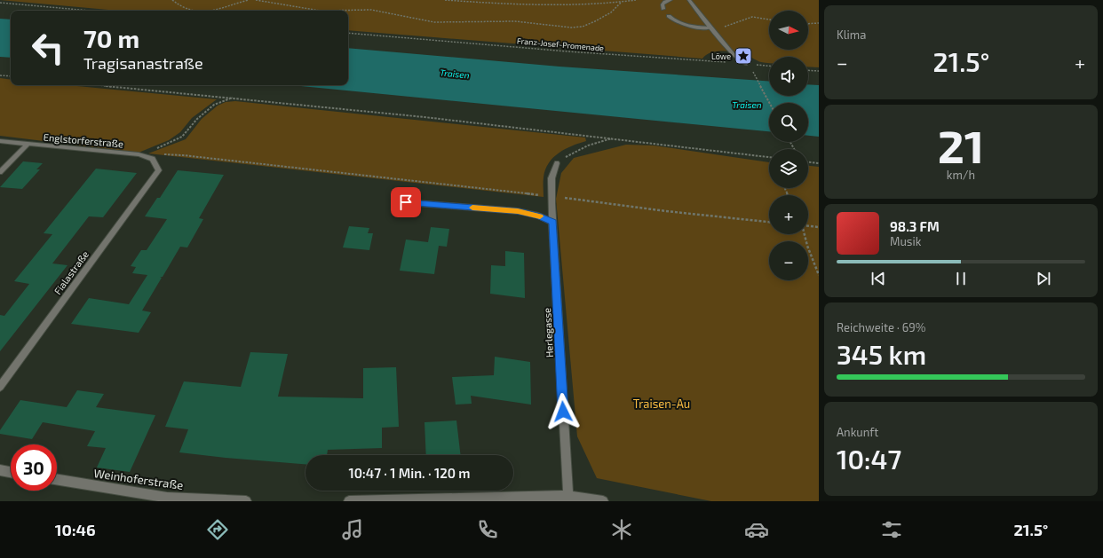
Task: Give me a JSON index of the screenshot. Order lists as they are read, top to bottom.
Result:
{
  "streets": {
    "street": [
      "Englstorferstraße",
      "Fialastraße",
      "Herlegasse",
      "Weinhoferstraße"
    ],
    "path": ["Franz-Josef-Promenade"]
  },
  "crossings": [
    ["Englstorferstraße", "Fialastraße"]
  ],
  "water": ["Traisen"],
  "parks": ["Traisen-Au"],
  "places": {
    "place": ["Löwe"]
  },
  "north": "right",
  "page": {
    "tile": [
      "Klima",
      ["21", "km/h"],
      ["Reichweite · 69%", "345 km"],
      ["Ankunft", "10:47"]
    ],
    "map_buttons": ["+", "−"],
    "turn": ["70 m", "Tragisanastraße"],
    "heat": ["−", "21.5°", "+"],
    "song": ["98.3 FM", "Musik"],
    "limit": "30",
    "trip": "10:47 · 1 Min. · 120 m",
    "tabs": ["10:46", "21.5°"]
  }
}
